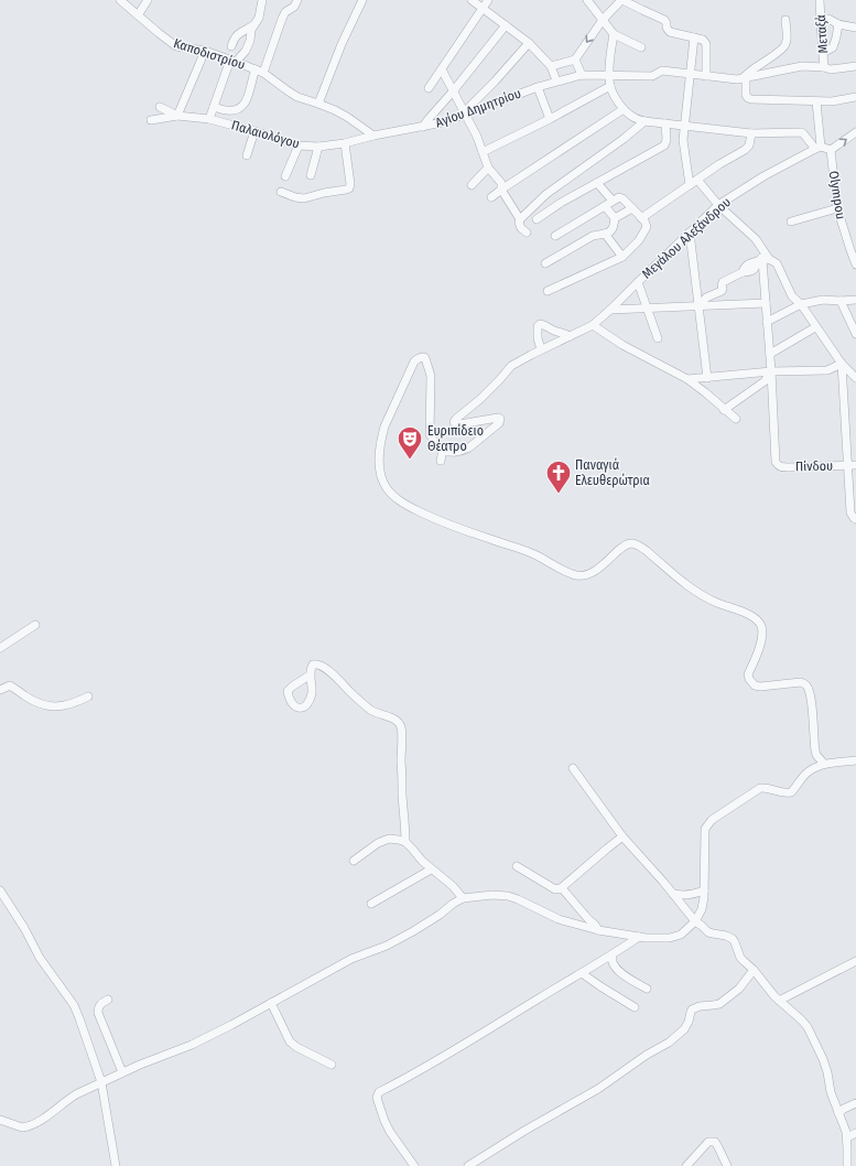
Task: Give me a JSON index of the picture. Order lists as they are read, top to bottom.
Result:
{
  "streets": {
    "street": [
      "Μεταξά",
      "Καποδιστρίου",
      "Αγίου Δημητρίου",
      "Παλαιολόγου",
      "Olympou",
      "Μεγάλου Αλεξάνδρου",
      "Πίνδου"
    ]
  },
  "crossings": [
    ["Καποδιστρίου", "Αγίου Δημητρίου"],
    ["Καποδιστρίου", "Παλαιολόγου"],
    ["Αγίου Δημητρίου", "Παλαιολόγου"]
  ],
  "places": {
    "theatre": ["Ευριπίδειο Θέατρο"],
    "church": ["Παναγιά Ελευθερώτρια"]
  }
}
